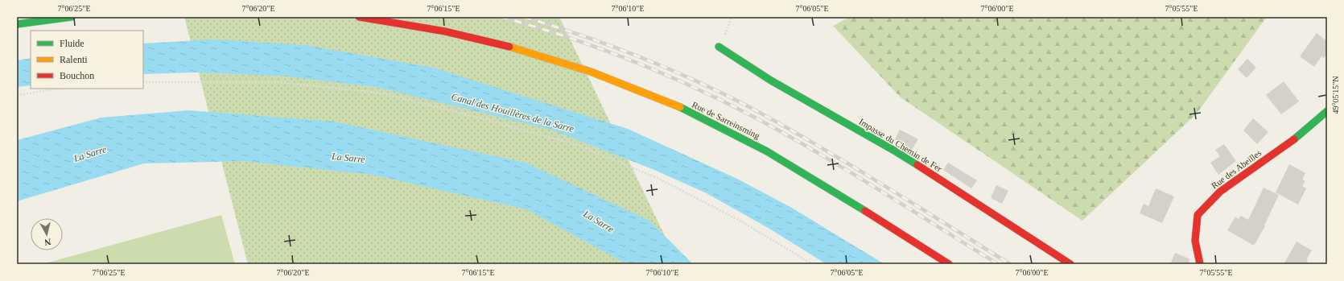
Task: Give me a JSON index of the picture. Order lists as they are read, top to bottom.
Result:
{
  "streets": {
    "street": ["Rue de Sarreinsming", "Impasse du Chemin de Fer", "Rue des Abeilles"]
  },
  "water": ["Canal des Houillères de la Sarre", "La Sarre"],
  "legend": ["Fluide", "Ralenti", "Bouchon"],
  "north": "bottom",
  "coordinates": [
    "7°06'25\"E",
    "7°06'20\"E",
    "7°06'15\"E",
    "7°06'10\"E",
    "7°06'05\"E",
    "7°06'00\"E",
    "7°05'55\"E",
    "49°05'15\"N"
  ]
}
